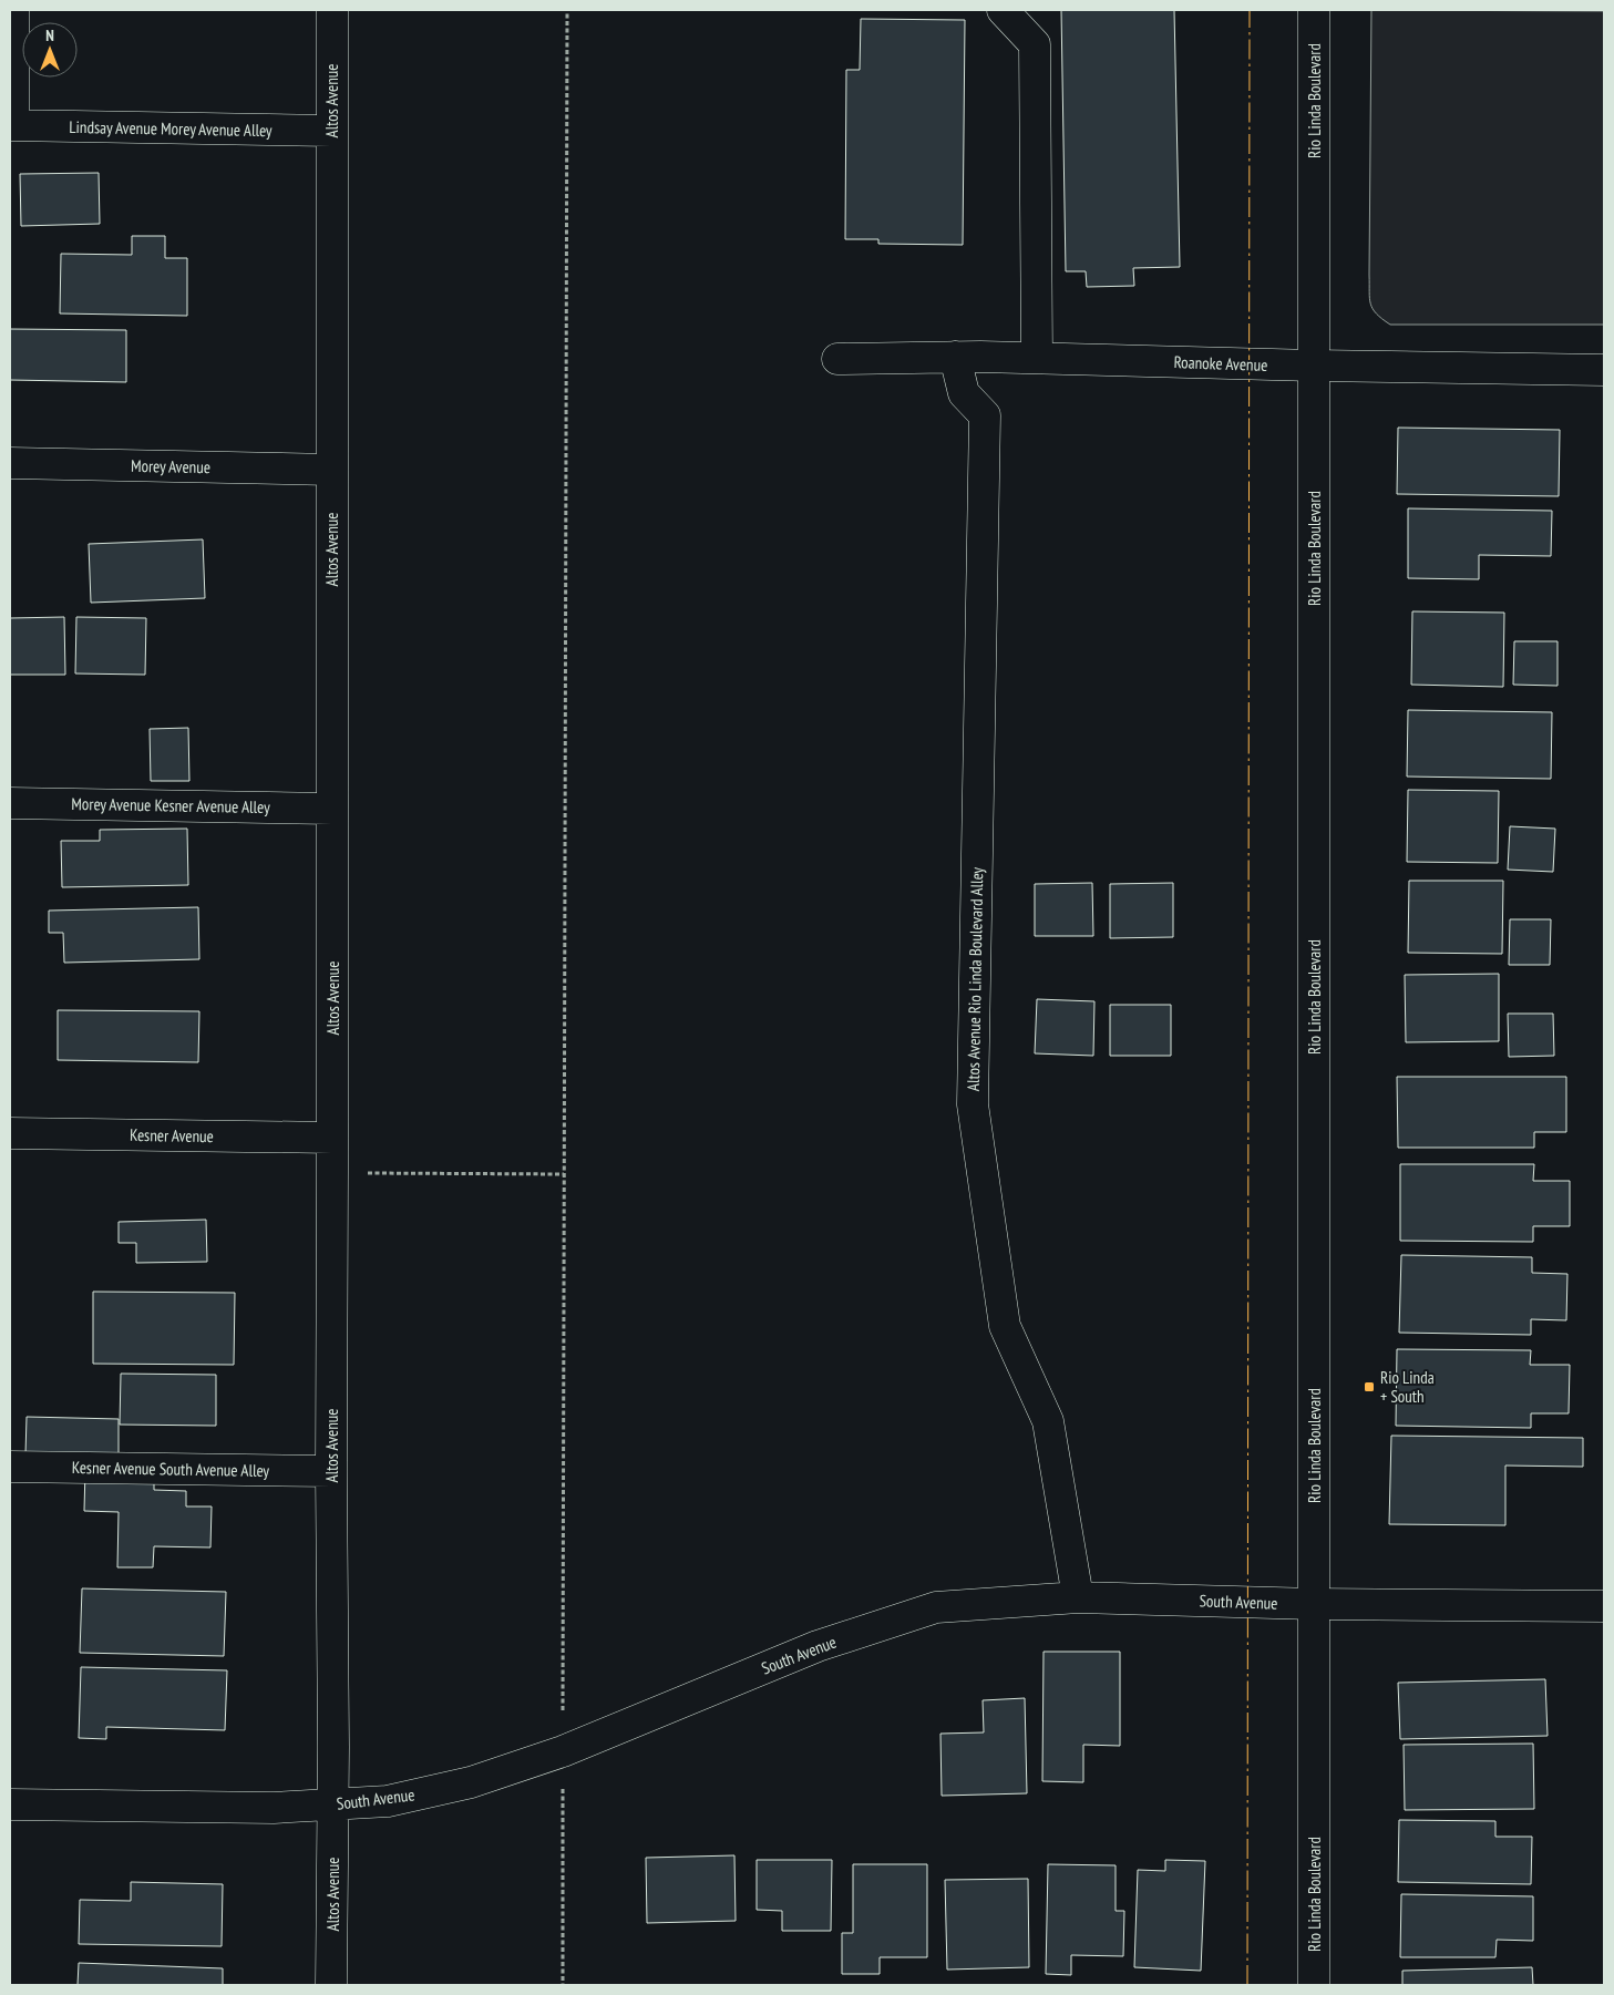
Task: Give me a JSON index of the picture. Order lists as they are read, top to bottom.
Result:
{
  "streets": {
    "street": [
      "Altos Avenue",
      "Rio Linda Boulevard",
      "Lindsay Avenue Morey Avenue Alley",
      "Roanoke Avenue",
      "Morey Avenue",
      "Morey Avenue Kesner Avenue Alley",
      "Altos Avenue Rio Linda Boulevard Alley",
      "Kesner Avenue",
      "Kesner Avenue South Avenue Alley",
      "South Avenue"
    ]
  },
  "crossings": [
    ["Altos Avenue", "Lindsay Avenue Morey Avenue Alley"],
    ["Altos Avenue", "Morey Avenue"],
    ["Altos Avenue", "Morey Avenue Kesner Avenue Alley"],
    ["Altos Avenue", "Kesner Avenue"],
    ["Altos Avenue", "Kesner Avenue South Avenue Alley"],
    ["Altos Avenue", "South Avenue"],
    ["Rio Linda Boulevard", "Roanoke Avenue"],
    ["Rio Linda Boulevard", "South Avenue"],
    ["Roanoke Avenue", "Altos Avenue Rio Linda Boulevard Alley"],
    ["Altos Avenue Rio Linda Boulevard Alley", "South Avenue"]
  ],
  "places": {
    "transit": ["Rio Linda + South"]
  },
  "north": "top"
}
